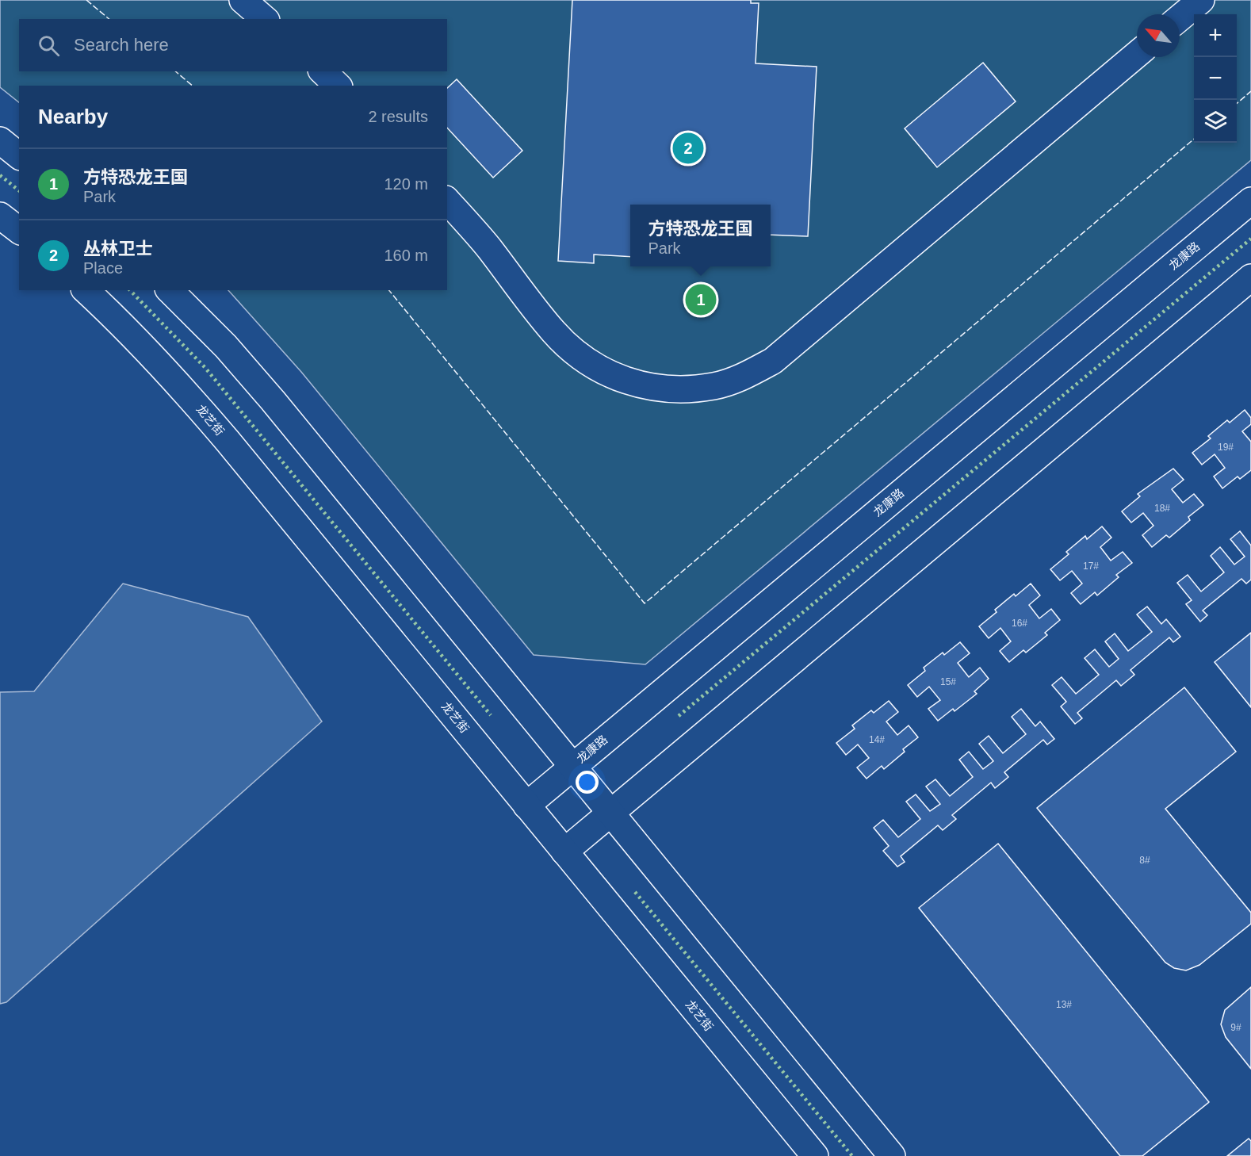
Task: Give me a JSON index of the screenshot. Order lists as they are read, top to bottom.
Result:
{
  "streets": {
    "main road": ["龙康路", "龙艺街"]
  },
  "crossings": [
    ["龙康路", "龙艺街"]
  ],
  "house_numbers": [
    "19#",
    "18#",
    "17#",
    "16#",
    "15#",
    "14#",
    "8#",
    "13#",
    "9#"
  ],
  "north": "top left",
  "page": {
    "map_buttons": ["+", "−"],
    "search": "Search here",
    "heading": ["Nearby", "2 results"],
    "pins": ["2", "1"],
    "list": [
      {
        "mark": "1",
        "name": "方特恐龙王国",
        "note": "Park",
        "value": "120 m"
      },
      {
        "mark": "2",
        "name": "丛林卫士",
        "note": "Place",
        "value": "160 m"
      }
    ],
    "popup": ["方特恐龙王国", "Park"]
  }
}
